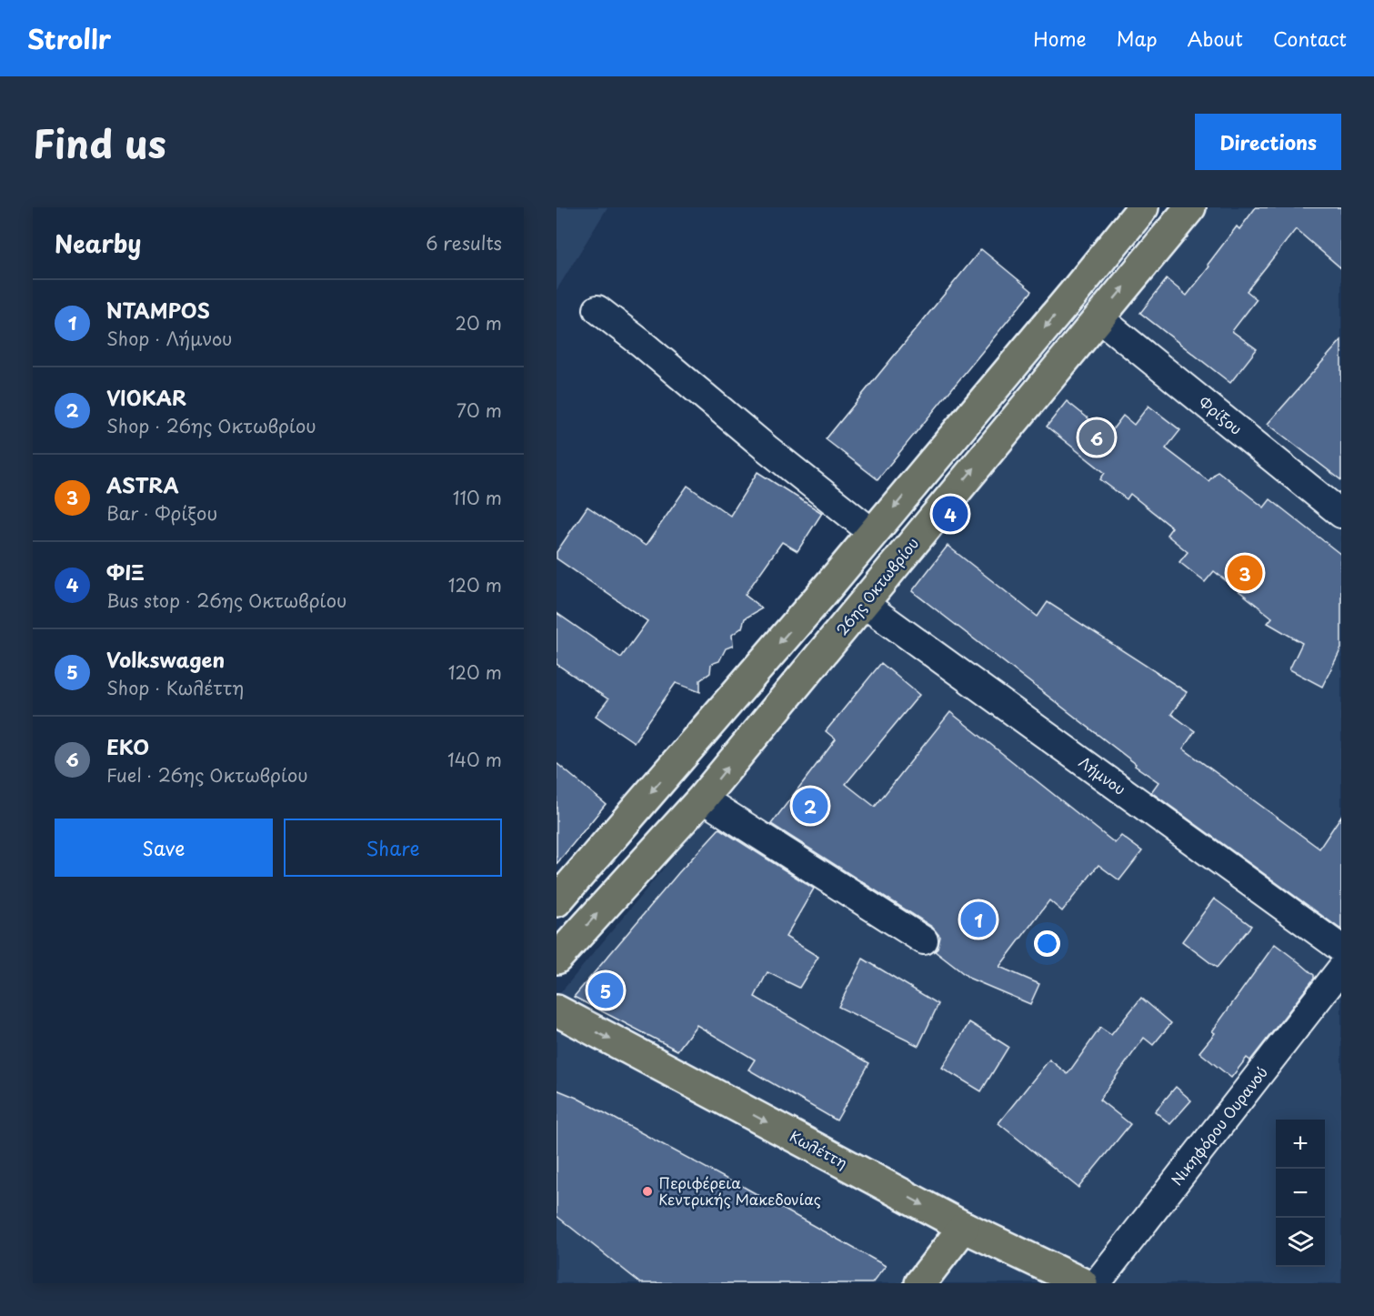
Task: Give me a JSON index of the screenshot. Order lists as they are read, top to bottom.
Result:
{
  "streets": {
    "main road": ["26ης Οκτωβρίου", "Κωλέττη"],
    "street": ["Φρίξου", "Λήμνου", "Νικηφόρου Ουρανού"]
  },
  "crossings": [
    ["Φρίξου", "26ης Οκτωβρίου"],
    ["26ης Οκτωβρίου", "Λήμνου"]
  ],
  "one_way": ["Κωλέττη"],
  "places": ["Περιφέρεια Κεντρικής Μακεδονίας"],
  "page": {
    "header": "Strollr",
    "nav": [
      "Home",
      "Map",
      "About",
      "Contact"
    ],
    "title": "Find us",
    "buttons": [
      "Directions",
      ["Save", "Share"]
    ],
    "heading": ["Nearby", "6 results"],
    "list": [
      {
        "mark": "1",
        "name": "NTAMPOS",
        "note": "Shop · Λήμνου",
        "value": "20 m"
      },
      {
        "mark": "2",
        "name": "VIOKAR",
        "note": "Shop · 26ης Οκτωβρίου",
        "value": "70 m"
      },
      {
        "mark": "3",
        "name": "ASTRA",
        "note": "Bar · Φρίξου",
        "value": "110 m"
      },
      {
        "mark": "4",
        "name": "ΦΙΞ",
        "note": "Bus stop · 26ης Οκτωβρίου",
        "value": "120 m"
      },
      {
        "mark": "5",
        "name": "Volkswagen",
        "note": "Shop · Κωλέττη",
        "value": "120 m"
      },
      {
        "mark": "6",
        "name": "EKO",
        "note": "Fuel · 26ης Οκτωβρίου",
        "value": "140 m"
      }
    ],
    "pins": [
      "6",
      "4",
      "3",
      "2",
      "1",
      "5"
    ],
    "map_buttons": ["+", "−"]
  }
}
